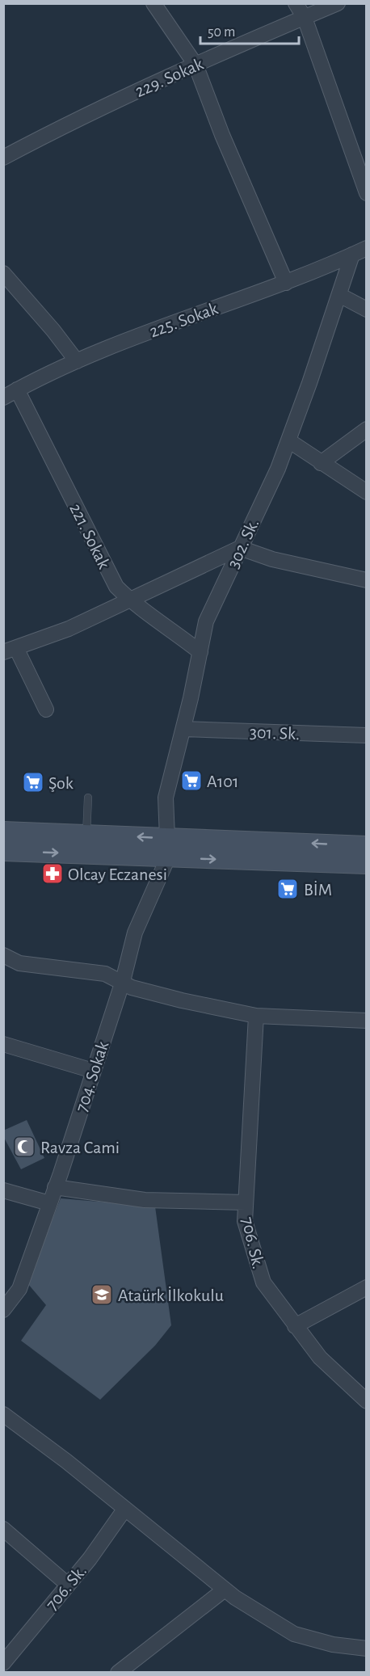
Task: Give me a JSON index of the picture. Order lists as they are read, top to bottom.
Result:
{
  "streets": {
    "street": [
      "229. Sokak",
      "225. Sokak",
      "221. Sokak",
      "302. Sk.",
      "301. Sk.",
      "704. Sokak",
      "706. Sk."
    ]
  },
  "crossings": [
    ["225. Sokak", "221. Sokak"],
    ["225. Sokak", "302. Sk."],
    ["221. Sokak", "302. Sk."],
    ["302. Sk.", "301. Sk."],
    ["302. Sk.", "704. Sokak"]
  ],
  "places": {
    "supermarket": ["A101", "Şok", "BİM"],
    "pharmacy": ["Olcay Eczanesi"],
    "mosque": ["Ravza Cami"],
    "school or university": ["Ataürk İlkokulu"]
  },
  "scale_bar": "50 m"
}
